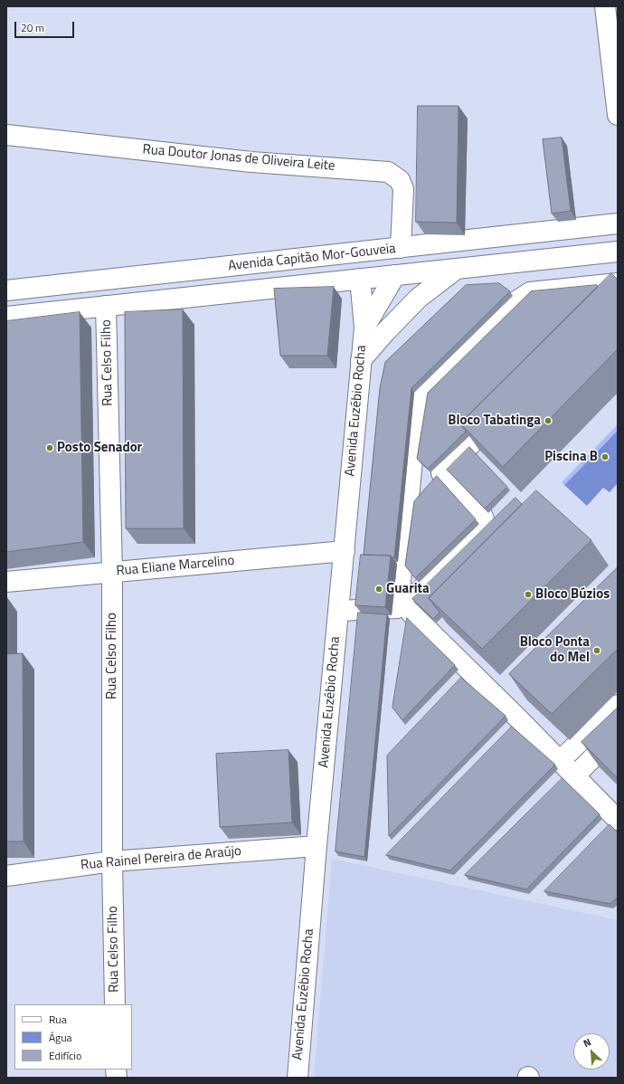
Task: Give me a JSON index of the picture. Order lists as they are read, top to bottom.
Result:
{
  "streets": {
    "street": [
      "Rua Doutor Jonas de Oliveira Leite",
      "Avenida Capitão Mor-Gouveia",
      "Rua Celso Filho",
      "Avenida Euzébio Rocha",
      "Rua Eliane Marcelino",
      "Rua Rainel Pereira de Araújo"
    ]
  },
  "crossings": [
    ["Rua Doutor Jonas de Oliveira Leite", "Avenida Capitão Mor-Gouveia"],
    ["Avenida Capitão Mor-Gouveia", "Rua Celso Filho"],
    ["Avenida Capitão Mor-Gouveia", "Avenida Euzébio Rocha"],
    ["Rua Celso Filho", "Rua Eliane Marcelino"],
    ["Rua Celso Filho", "Rua Rainel Pereira de Araújo"],
    ["Avenida Euzébio Rocha", "Rua Eliane Marcelino"],
    ["Avenida Euzébio Rocha", "Rua Rainel Pereira de Araújo"]
  ],
  "places": [
    "Bloco Tabatinga",
    "Posto Senador",
    "Piscina B",
    "Guarita",
    "Bloco Búzios",
    "Bloco Ponta do Mel"
  ],
  "legend": ["Rua", "Água", "Edifício"],
  "scale_bar": "20 m",
  "north": "top left"
}
